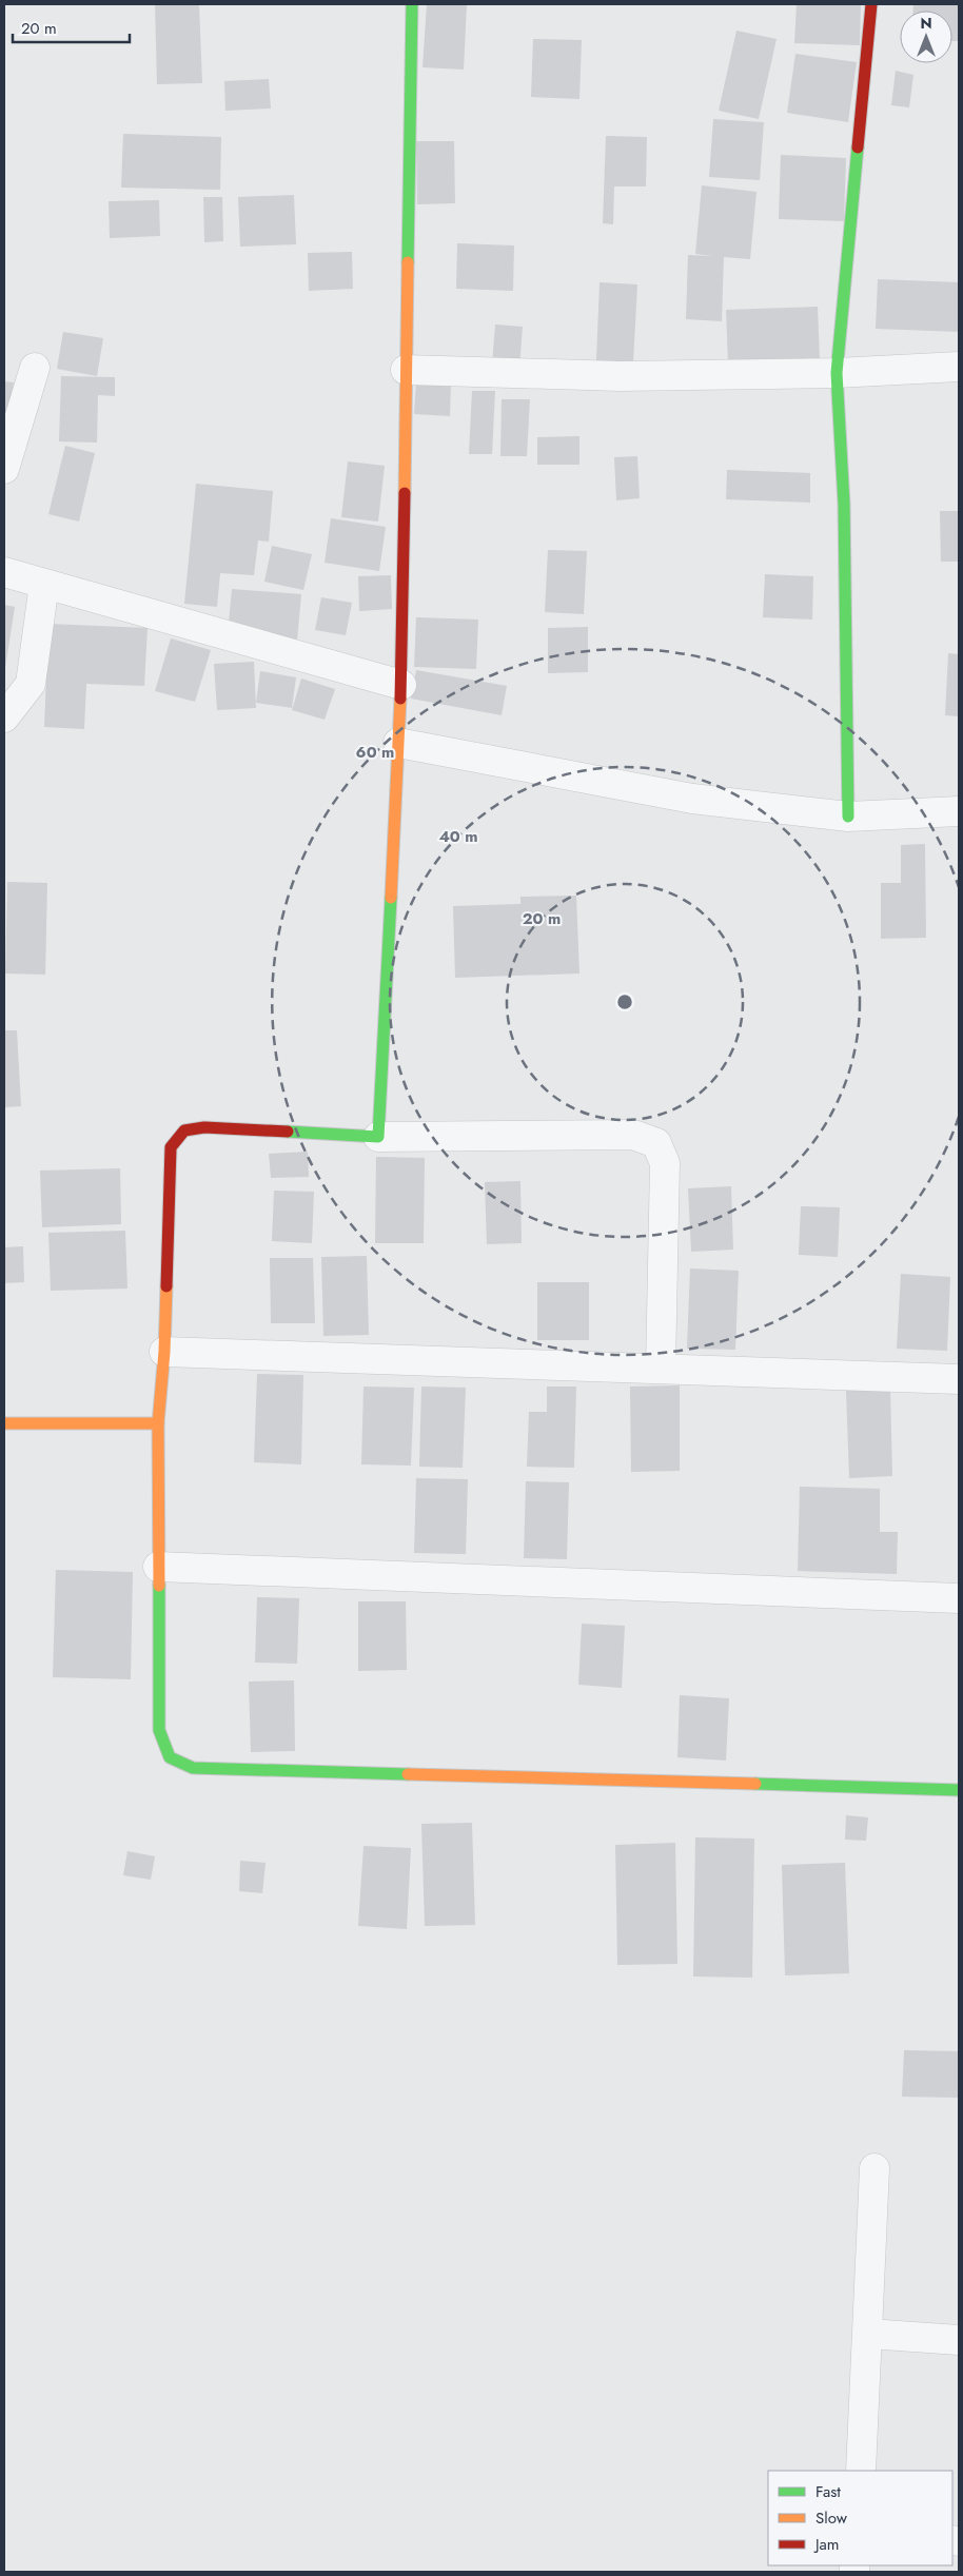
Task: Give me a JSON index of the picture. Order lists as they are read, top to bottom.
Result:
{
  "legend": ["Fast", "Slow", "Jam"],
  "scale_bar": "20 m",
  "north": "top",
  "rings": ["60 m", "40 m", "20 m"]
}
